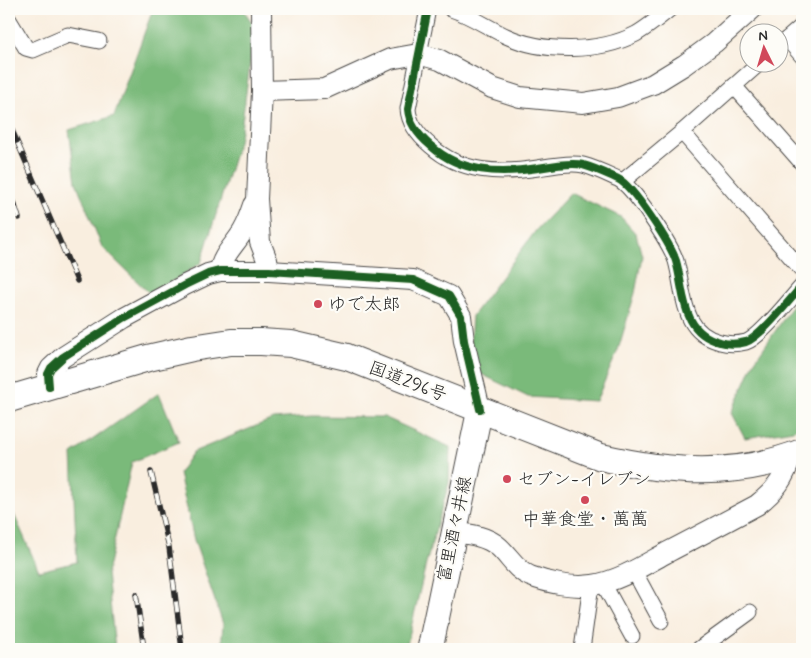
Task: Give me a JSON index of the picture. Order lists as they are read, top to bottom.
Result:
{
  "streets": {
    "highway": ["国道296号"],
    "main road": ["富里酒々井線"]
  },
  "crossings": [
    ["国道296号", "富里酒々井線"]
  ],
  "places": ["ゆで太郎", "セブン-イレブン", "中華食堂・萬萬"],
  "north": "top"
}
